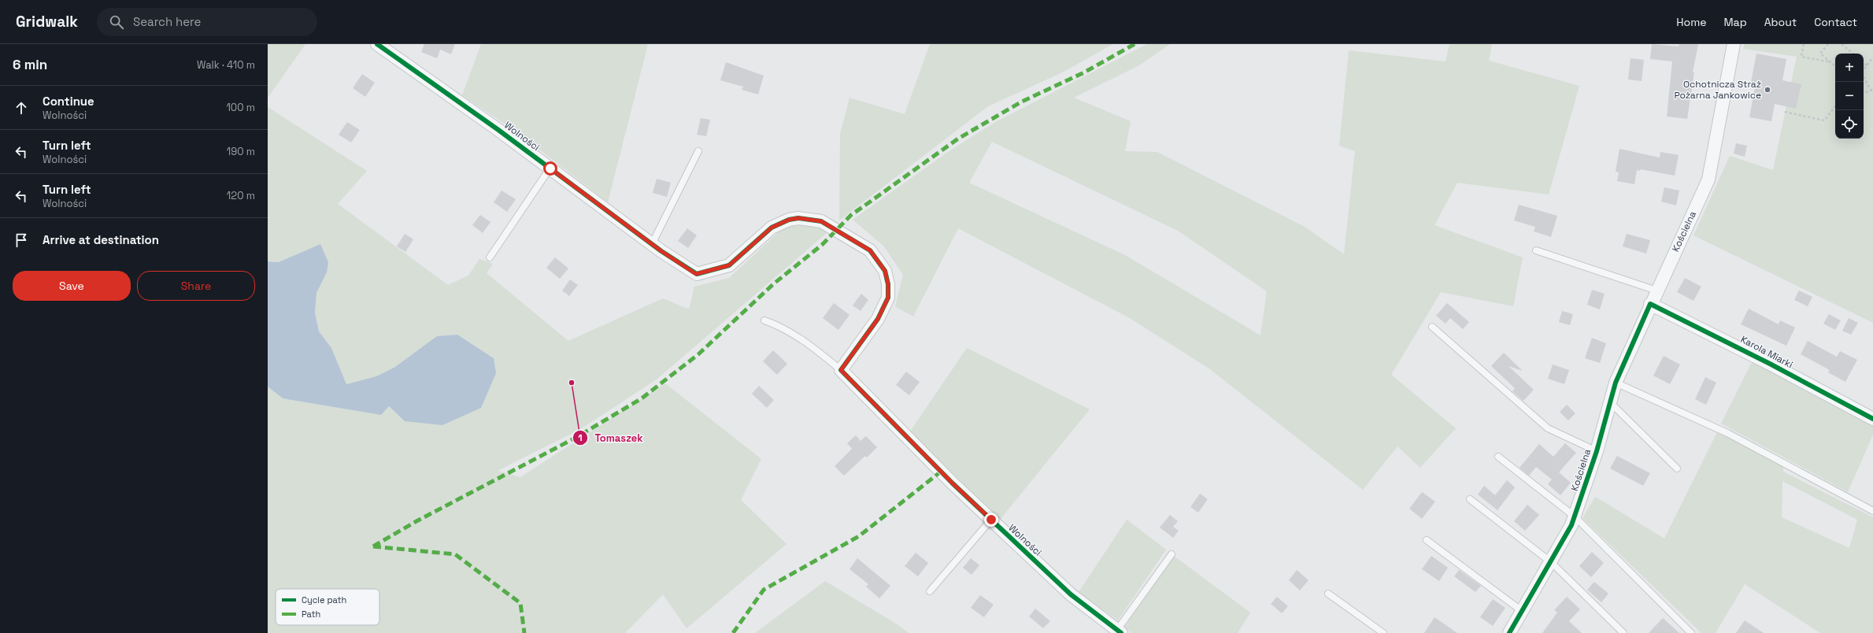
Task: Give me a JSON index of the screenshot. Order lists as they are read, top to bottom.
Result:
{
  "streets": {
    "street": ["Wolności", "Kościelna", "Karola Miarki"]
  },
  "crossings": [
    ["Kościelna", "Karola Miarki"]
  ],
  "places": ["Ochotnicza Straż Pożarna Jankowice", "Tomaszek"],
  "legend": ["Cycle path", "Path"],
  "page": {
    "header": "Gridwalk",
    "search": "Search here",
    "nav": [
      "Home",
      "Map",
      "About",
      "Contact"
    ],
    "heading": ["6 min", "Walk · 410 m"],
    "map_buttons": ["+", "−"],
    "list": [
      ["Continue", "Wolności", "100 m"],
      ["Turn left", "Wolności", "190 m"],
      ["Turn left", "Wolności", "120 m"],
      "Arrive at destination"
    ],
    "buttons": ["Save", "Share"]
  }
}
